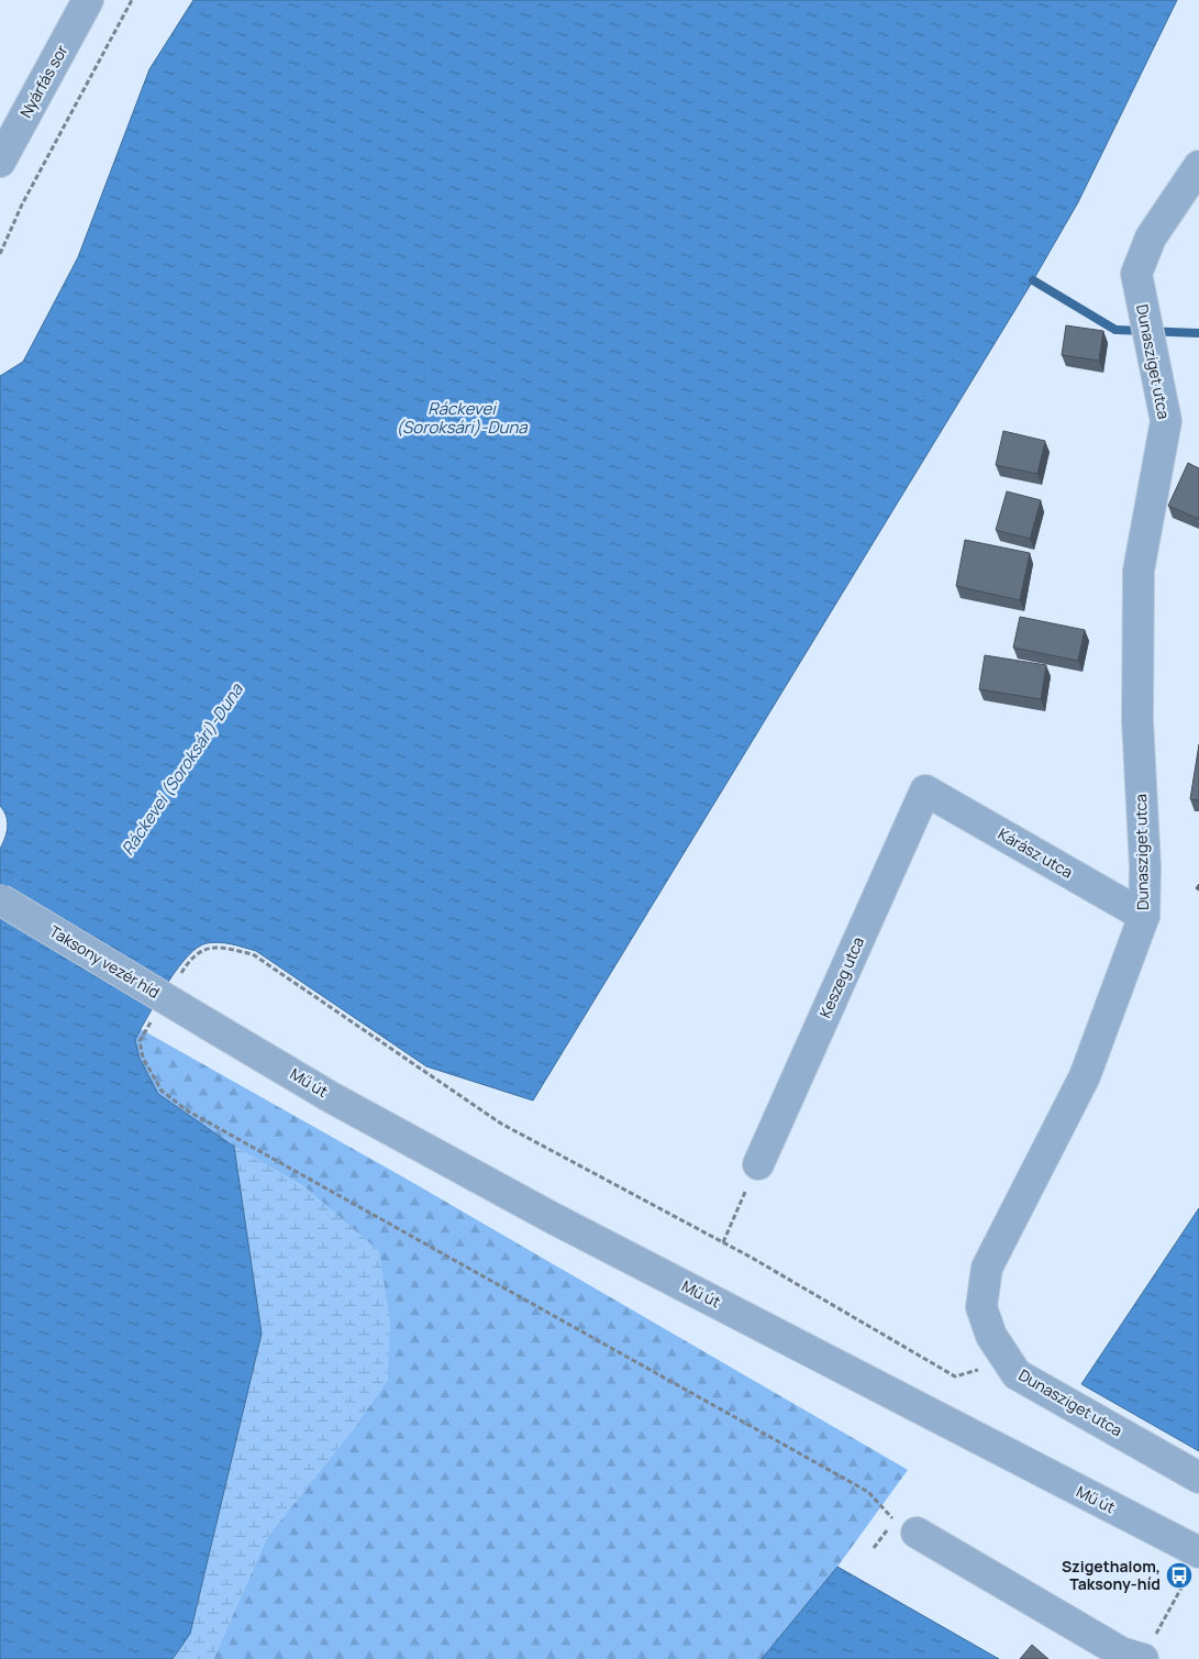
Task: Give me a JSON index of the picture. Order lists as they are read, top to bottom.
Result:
{
  "streets": {
    "street": [
      "Nyárfás sor",
      "Dunasziget utca",
      "Kárász utca",
      "Taksony vezér híd",
      "Keszeg utca",
      "Mű út"
    ]
  },
  "crossings": [
    ["Dunasziget utca", "Kárász utca"],
    ["Kárász utca", "Keszeg utca"],
    ["Taksony vezér híd", "Mű út"]
  ],
  "water": ["Ráckevei (Soroksári)-Duna"],
  "places": {
    "bus stop": ["Szigethalom, Taksony-híd"]
  }
}
